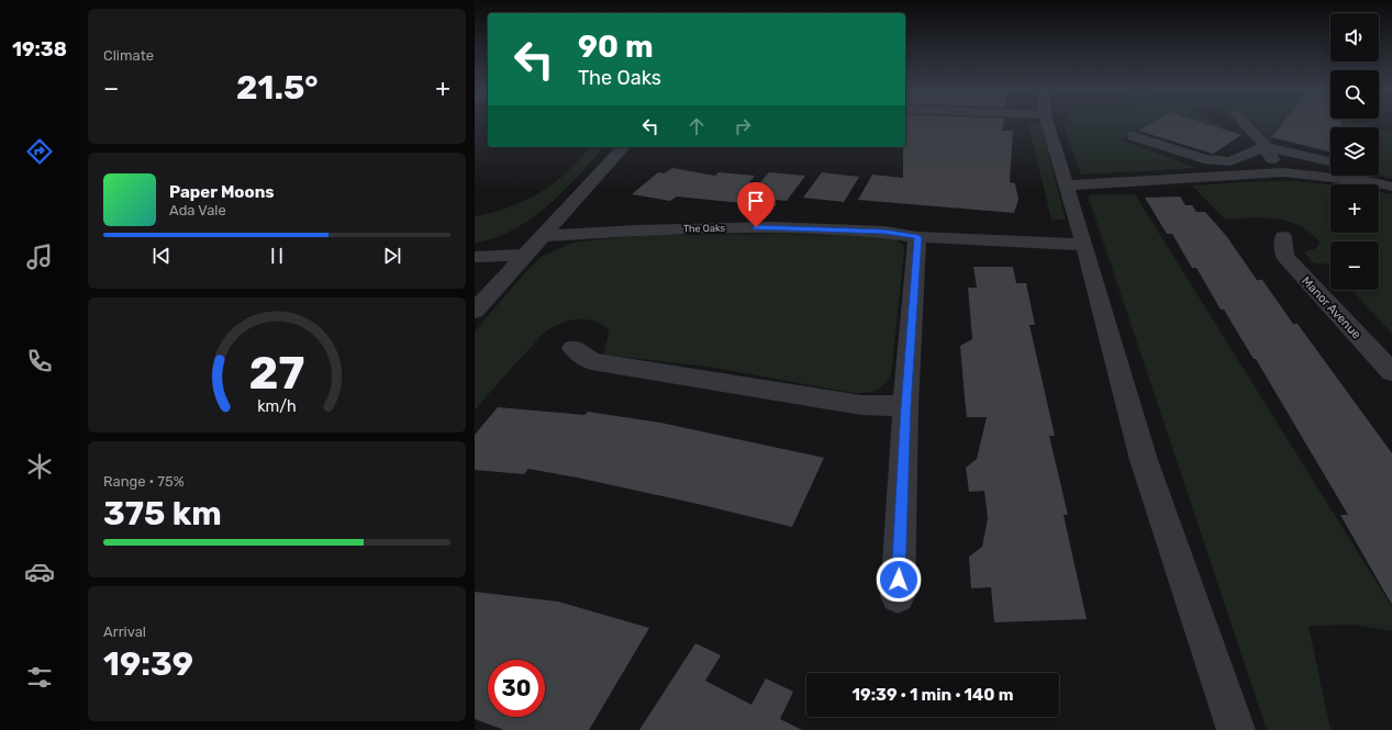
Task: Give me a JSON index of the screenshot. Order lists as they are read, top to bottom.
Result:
{
  "streets": {
    "street": ["The Oaks", "Manor Avenue"]
  },
  "page": {
    "tabs": "19:38",
    "tile": [
      "Climate",
      ["Range · 75%", "375 km"],
      ["Arrival", "19:39"]
    ],
    "map_buttons": ["+", "−"],
    "turn": ["90 m", "The Oaks"],
    "heat": ["−", "21.5°", "+"],
    "song": ["Paper Moons", "Ada Vale"],
    "limit": "30",
    "trip": "19:39 · 1 min · 140 m",
    "gauge": ["27", "km/h"]
  }
}
